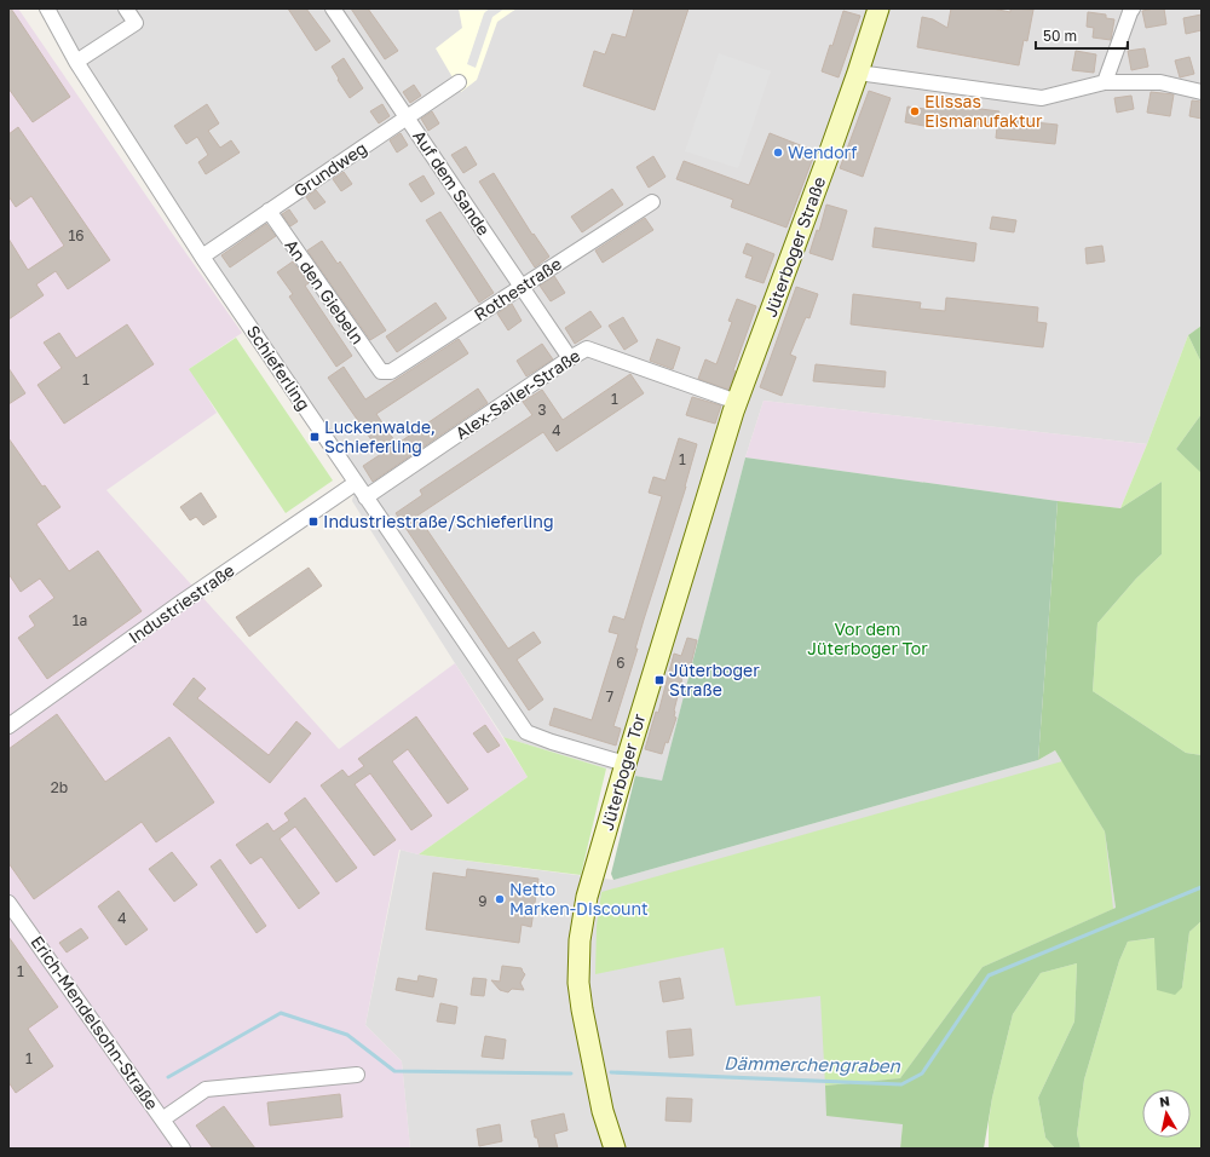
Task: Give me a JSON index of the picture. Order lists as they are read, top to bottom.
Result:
{
  "streets": {
    "main road": ["Jüterboger Straße", "Jüterboger Tor"],
    "street": [
      "Grundweg",
      "Auf dem Sande",
      "Rothestraße",
      "An den Giebeln",
      "Schieferling",
      "Alex-Sailer-Straße",
      "Industriestraße",
      "Erich-Mendelsohn-Straße"
    ]
  },
  "crossings": [
    ["Grundweg", "Auf dem Sande"],
    ["Grundweg", "An den Giebeln"],
    ["Grundweg", "Schieferling"],
    ["Auf dem Sande", "Rothestraße"],
    ["Auf dem Sande", "Alex-Sailer-Straße"],
    ["Jüterboger Straße", "Alex-Sailer-Straße"],
    ["Jüterboger Straße", "Jüterboger Tor"],
    ["Rothestraße", "An den Giebeln"],
    ["Schieferling", "Alex-Sailer-Straße"],
    ["Schieferling", "Industriestraße"],
    ["Schieferling", "Jüterboger Tor"],
    ["Alex-Sailer-Straße", "Jüterboger Tor"]
  ],
  "water": ["Dämmerchengraben"],
  "parks": ["Vor dem Jüterboger Tor"],
  "places": {
    "other": ["Elissas Eismanufaktur", "Wendorf", "Netto Marken-Discount"],
    "transit": ["Luckenwalde, Schieferling", "Industriestraße/Schieferling", "Jüterboger Straße"]
  },
  "house_numbers": [
    "16",
    "1",
    "1",
    "3",
    "4",
    "1",
    "1a",
    "6",
    "7",
    "2b",
    "9",
    "4",
    "1",
    "1"
  ],
  "scale_bar": "50 m",
  "north": "top"
}
